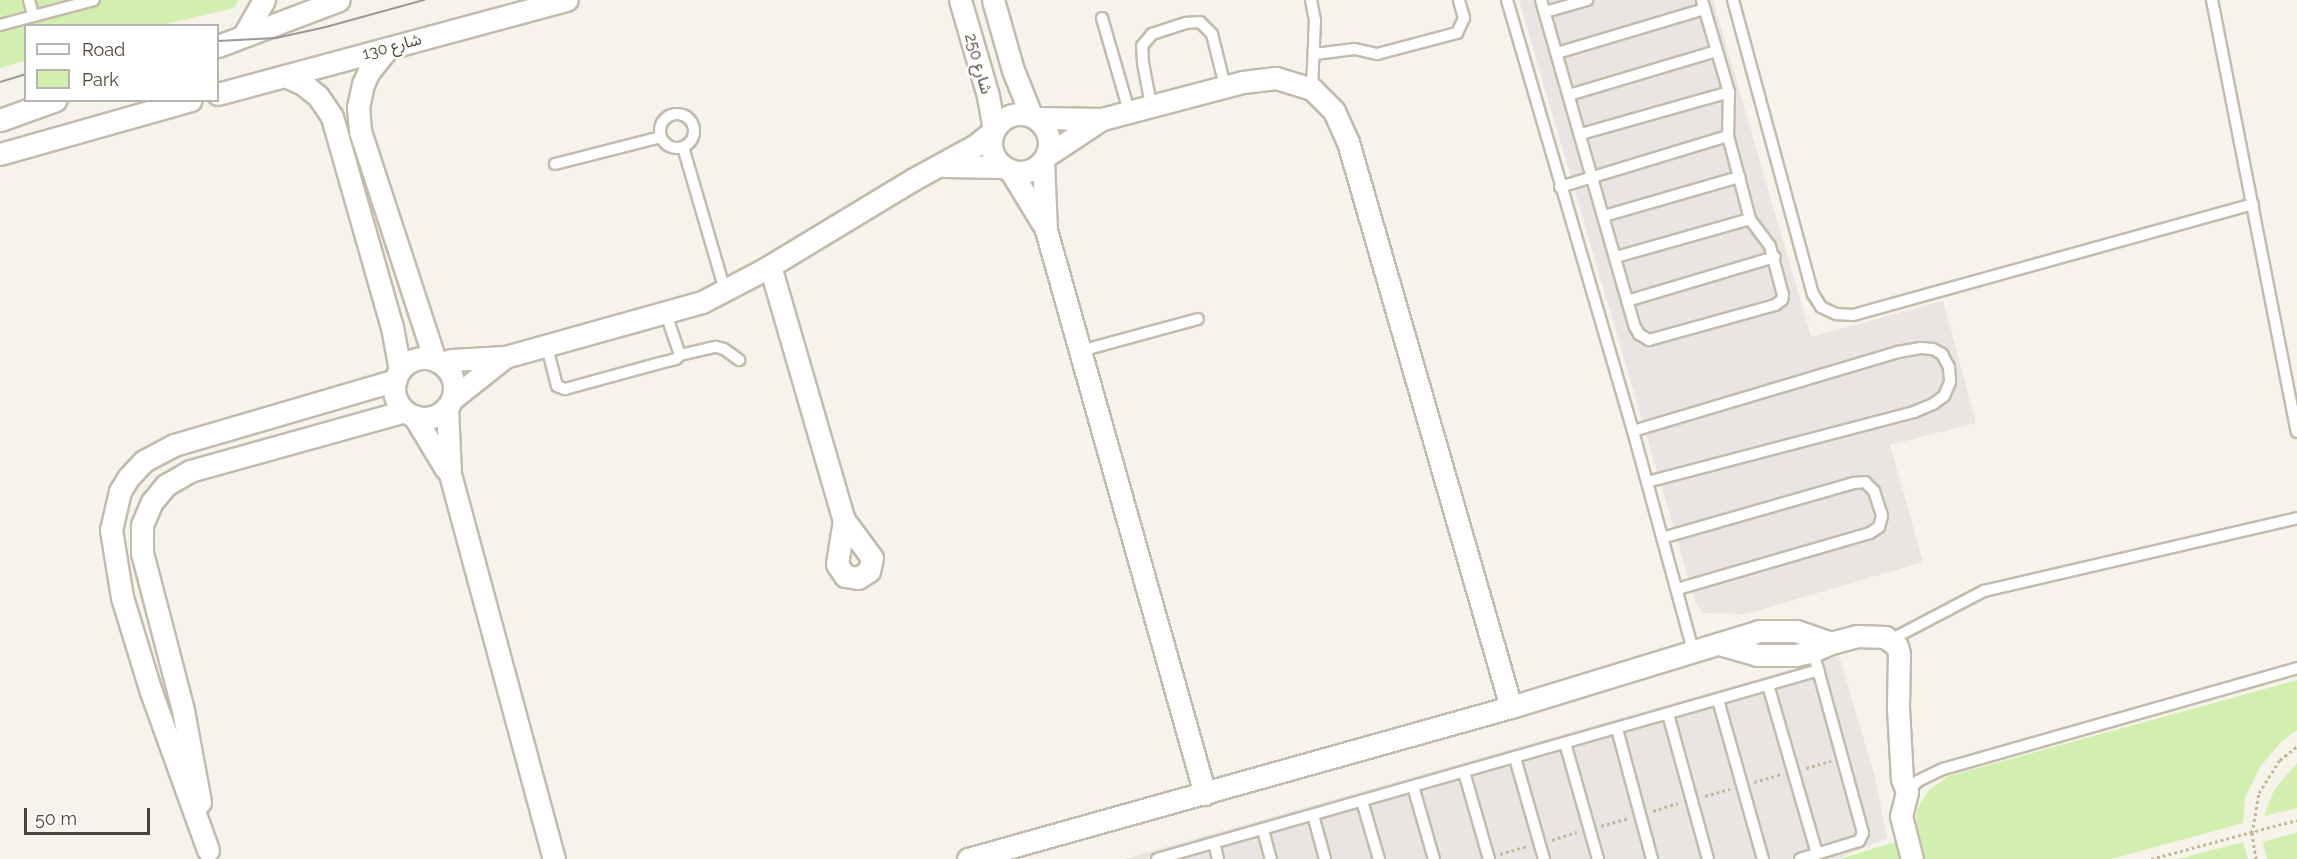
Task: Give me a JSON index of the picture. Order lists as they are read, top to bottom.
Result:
{
  "streets": {
    "street": ["شارع 130", "شارع 250"]
  },
  "legend": ["Road", "Park"],
  "scale_bar": "50 m"
}
